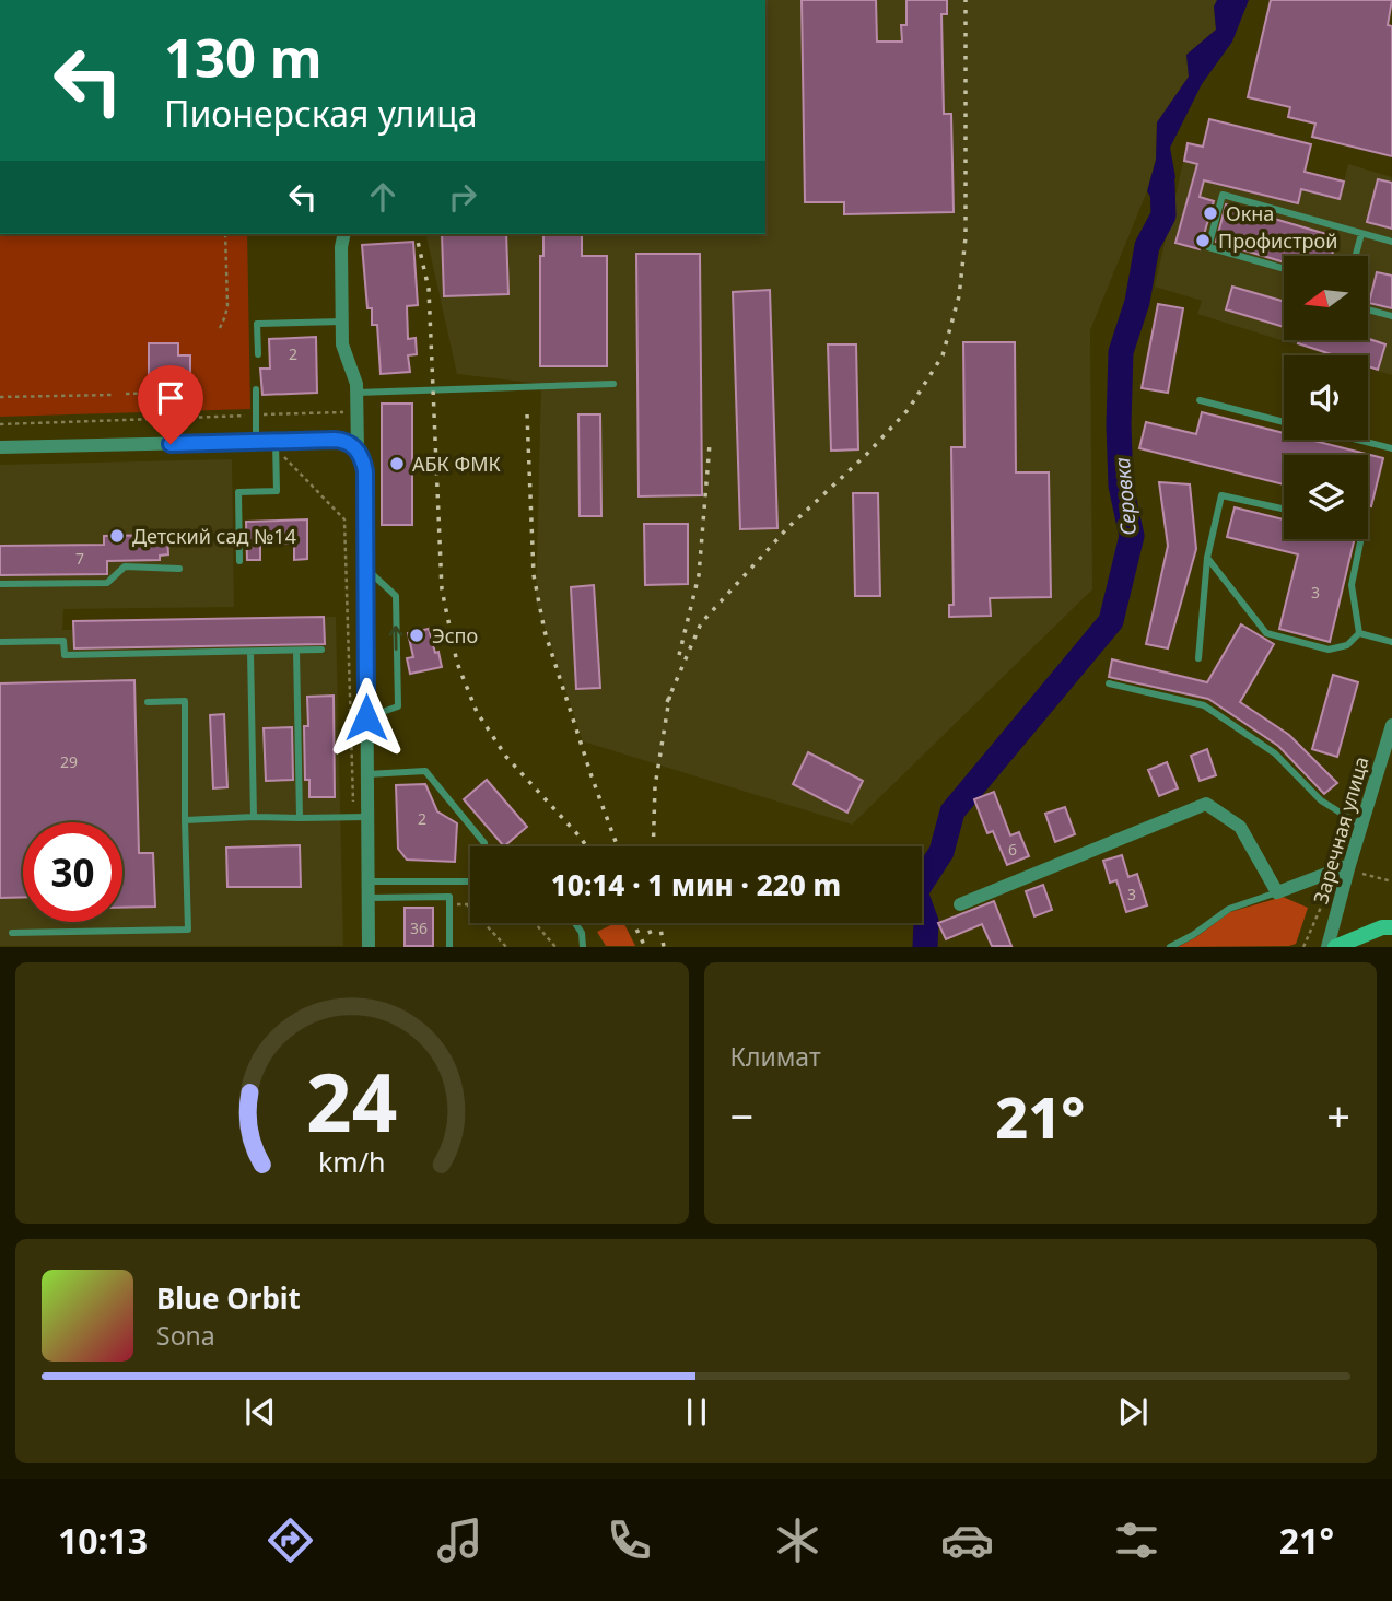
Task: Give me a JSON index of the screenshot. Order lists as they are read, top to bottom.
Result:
{
  "streets": {
    "street": ["Заречная улица"]
  },
  "water": ["Серовка"],
  "places": [
    "Окна",
    "Профистрой",
    "АБК ФМК",
    "Детский сад №14",
    "Эспо"
  ],
  "house_numbers": [
    "2",
    "7",
    "3",
    "29",
    "2",
    "6",
    "3",
    "36"
  ],
  "north": "left",
  "page": {
    "turn": ["130 m", "Пионерская улица"],
    "limit": "30",
    "trip": "10:14 · 1 мин · 220 m",
    "tile": "Климат",
    "heat": ["−", "21°", "+"],
    "song": ["Blue Orbit", "Sona"],
    "tabs": ["10:13", "21°"],
    "gauge": ["24", "km/h"]
  }
}
